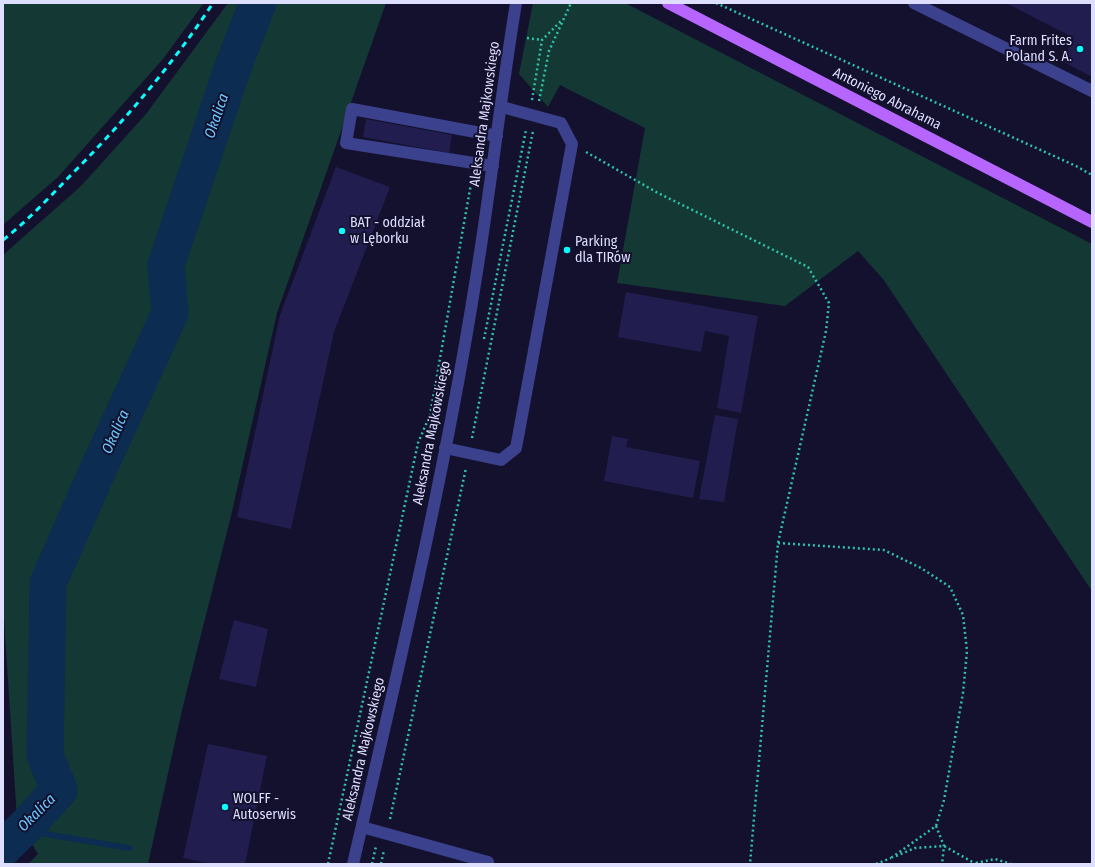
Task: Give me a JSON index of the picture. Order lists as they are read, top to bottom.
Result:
{
  "streets": {
    "main road": ["Antoniego Abrahama"],
    "street": ["Aleksandra Majkowskiego"]
  },
  "water": ["Okalica"],
  "places": [
    "Farm Frites Poland S. A.",
    "BAT - oddział w Lęborku",
    "Parking dla TIRów",
    "WOLFF - Autoserwis"
  ]
}
